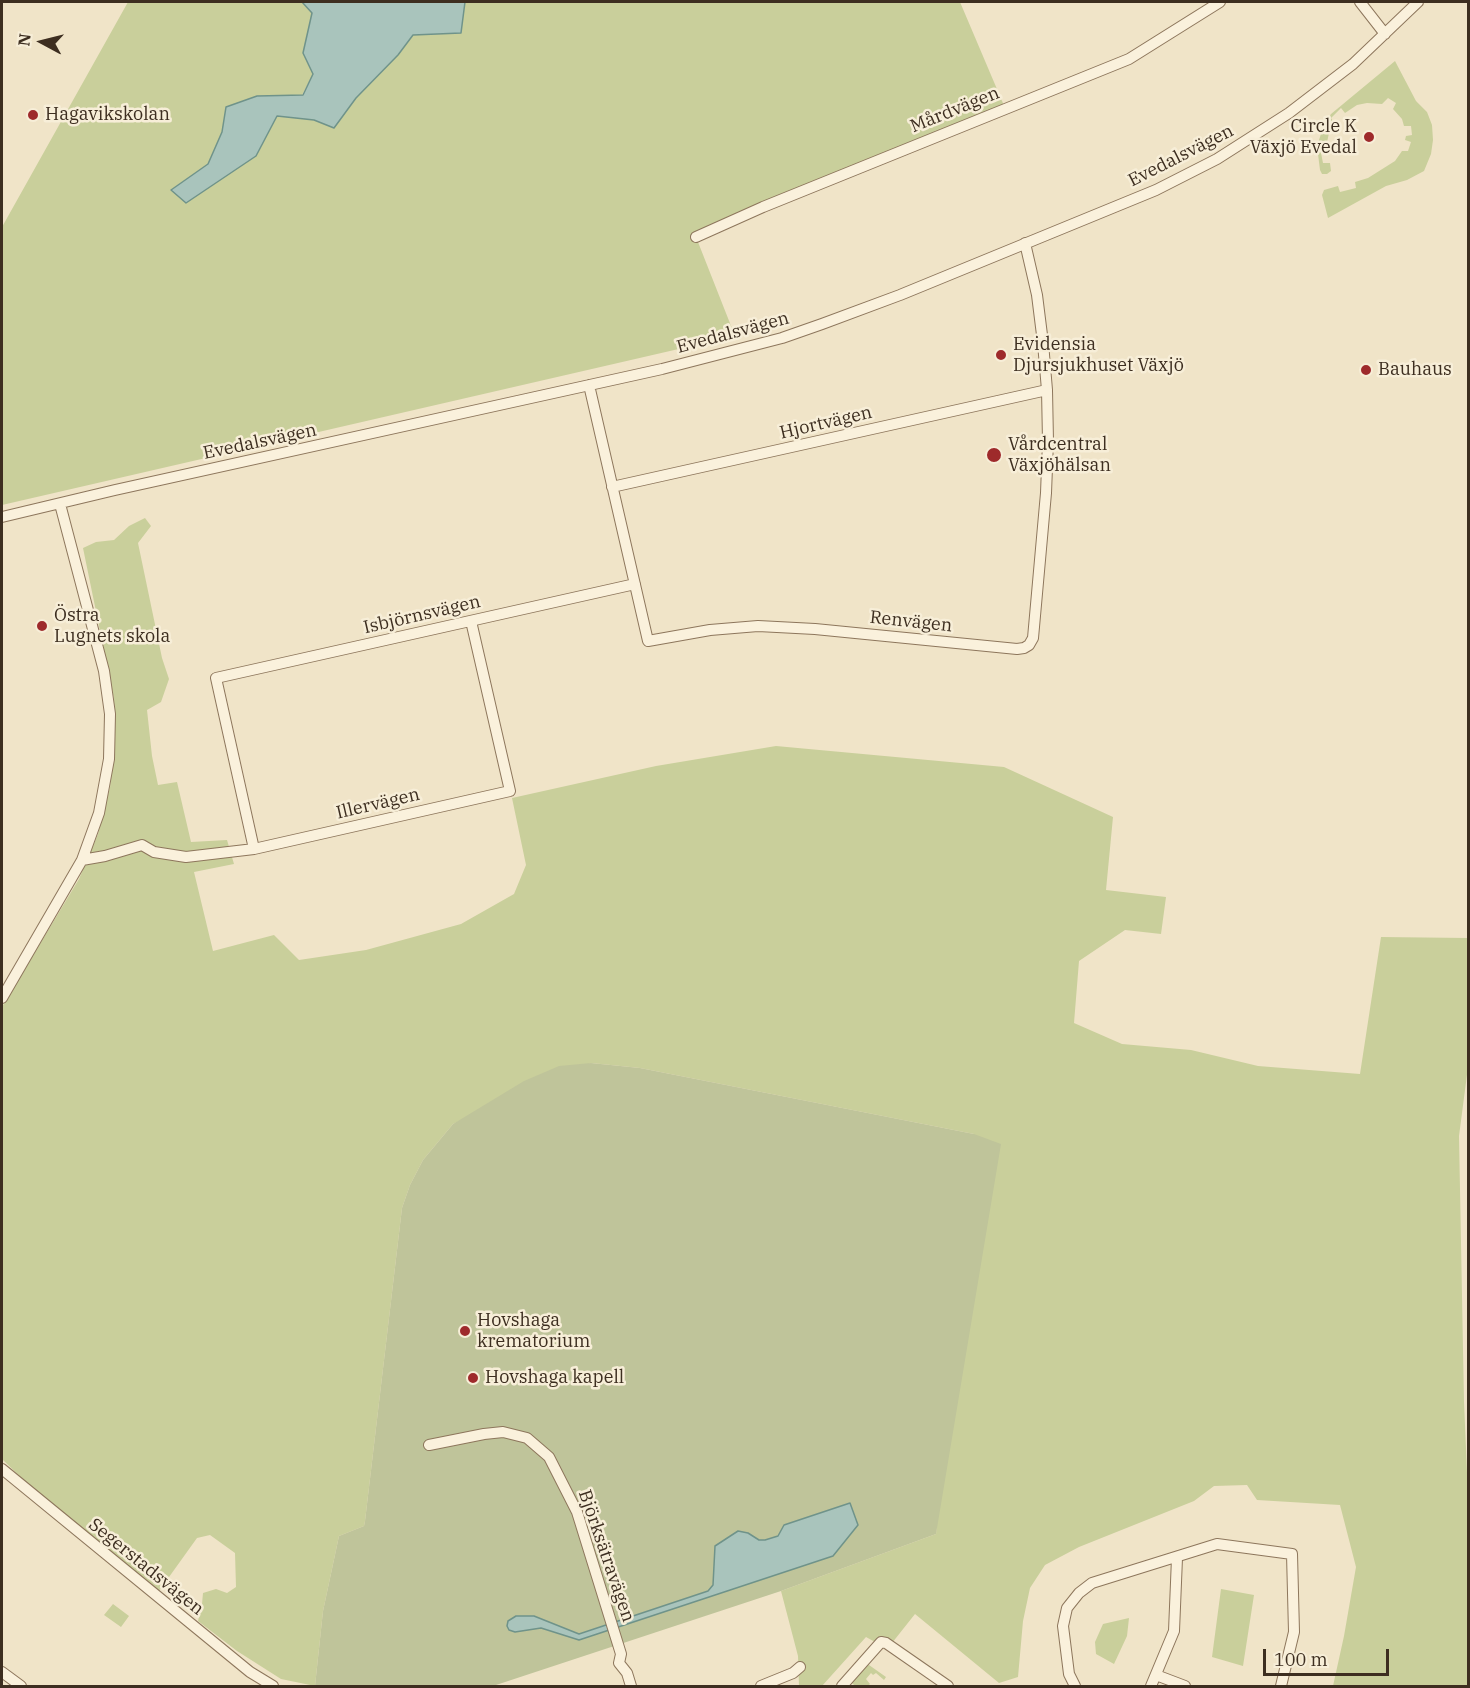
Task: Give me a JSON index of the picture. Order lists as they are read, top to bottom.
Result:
{
  "streets": {
    "street": [
      "Mårdvägen",
      "Evedalsvägen",
      "Hjortvägen",
      "Isbjörnsvägen",
      "Renvägen",
      "Illervägen",
      "Björksätravägen",
      "Segerstadsvägen"
    ]
  },
  "crossings": [
    ["Evedalsvägen", "Renvägen"],
    ["Hjortvägen", "Renvägen"],
    ["Isbjörnsvägen", "Renvägen"],
    ["Isbjörnsvägen", "Illervägen"]
  ],
  "places": [
    "Hagavikskolan",
    "Circle K Växjö Evedal",
    "Evidensia Djursjukhuset Växjö",
    "Bauhaus",
    "Vårdcentral Växjöhälsan",
    "Östra Lugnets skola",
    "Hovshaga krematorium",
    "Hovshaga kapell"
  ],
  "scale_bar": "100 m",
  "north": "left"
}
